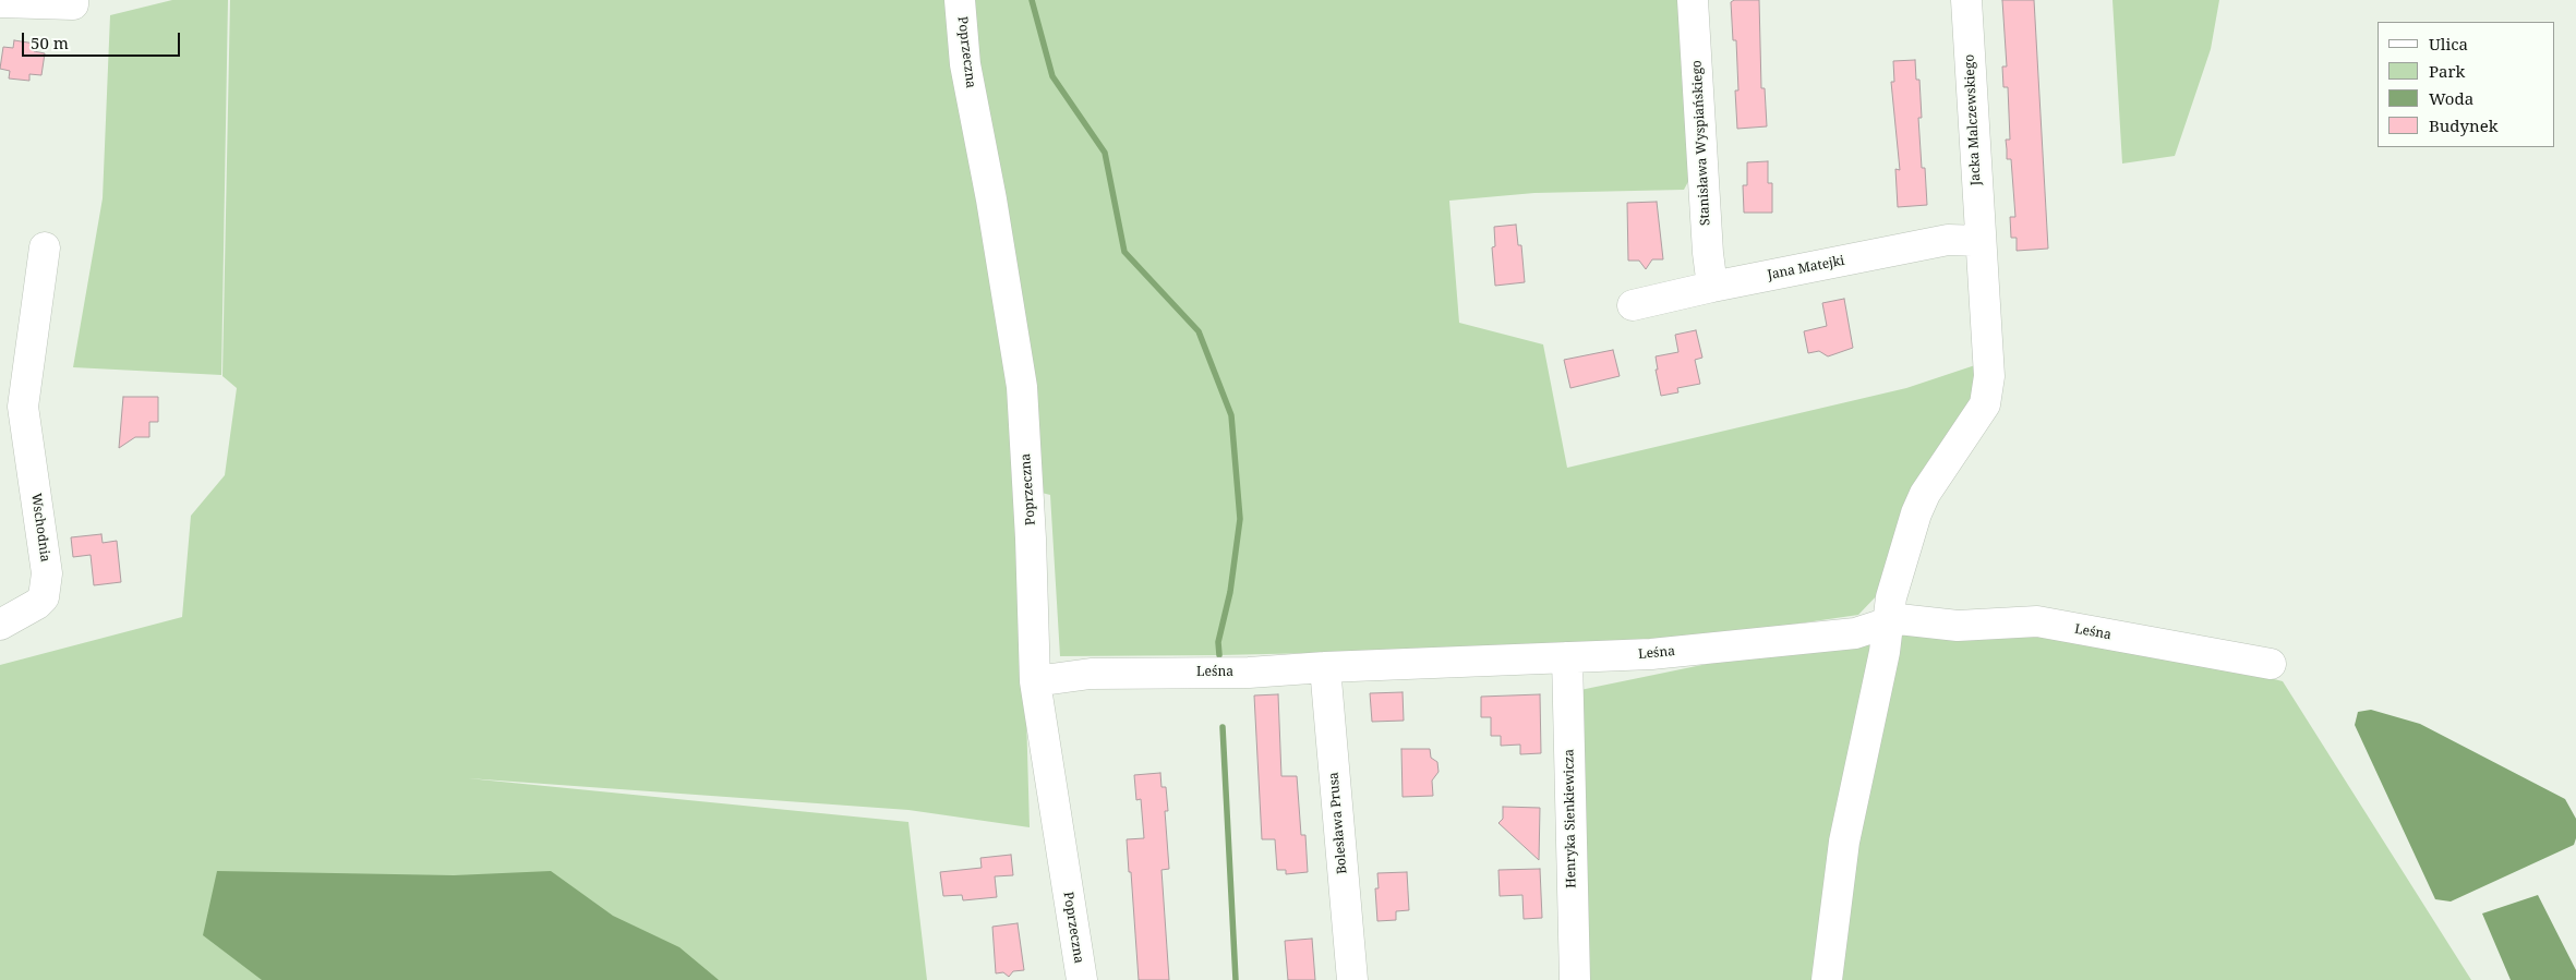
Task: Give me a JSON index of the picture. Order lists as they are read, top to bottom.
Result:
{
  "streets": {
    "street": [
      "Poprzeczna",
      "Jacka Malczewskiego",
      "Stanisława Wyspiańskiego",
      "Jana Matejki",
      "Wschodnia",
      "Leśna",
      "Henryka Sienkiewicza",
      "Bolesława Prusa"
    ]
  },
  "crossings": [
    ["Poprzeczna", "Leśna"],
    ["Jacka Malczewskiego", "Jana Matejki"],
    ["Jacka Malczewskiego", "Leśna"],
    ["Stanisława Wyspiańskiego", "Jana Matejki"],
    ["Leśna", "Henryka Sienkiewicza"],
    ["Leśna", "Bolesława Prusa"]
  ],
  "legend": [
    "Ulica",
    "Park",
    "Woda",
    "Budynek"
  ],
  "scale_bar": "50 m"
}
